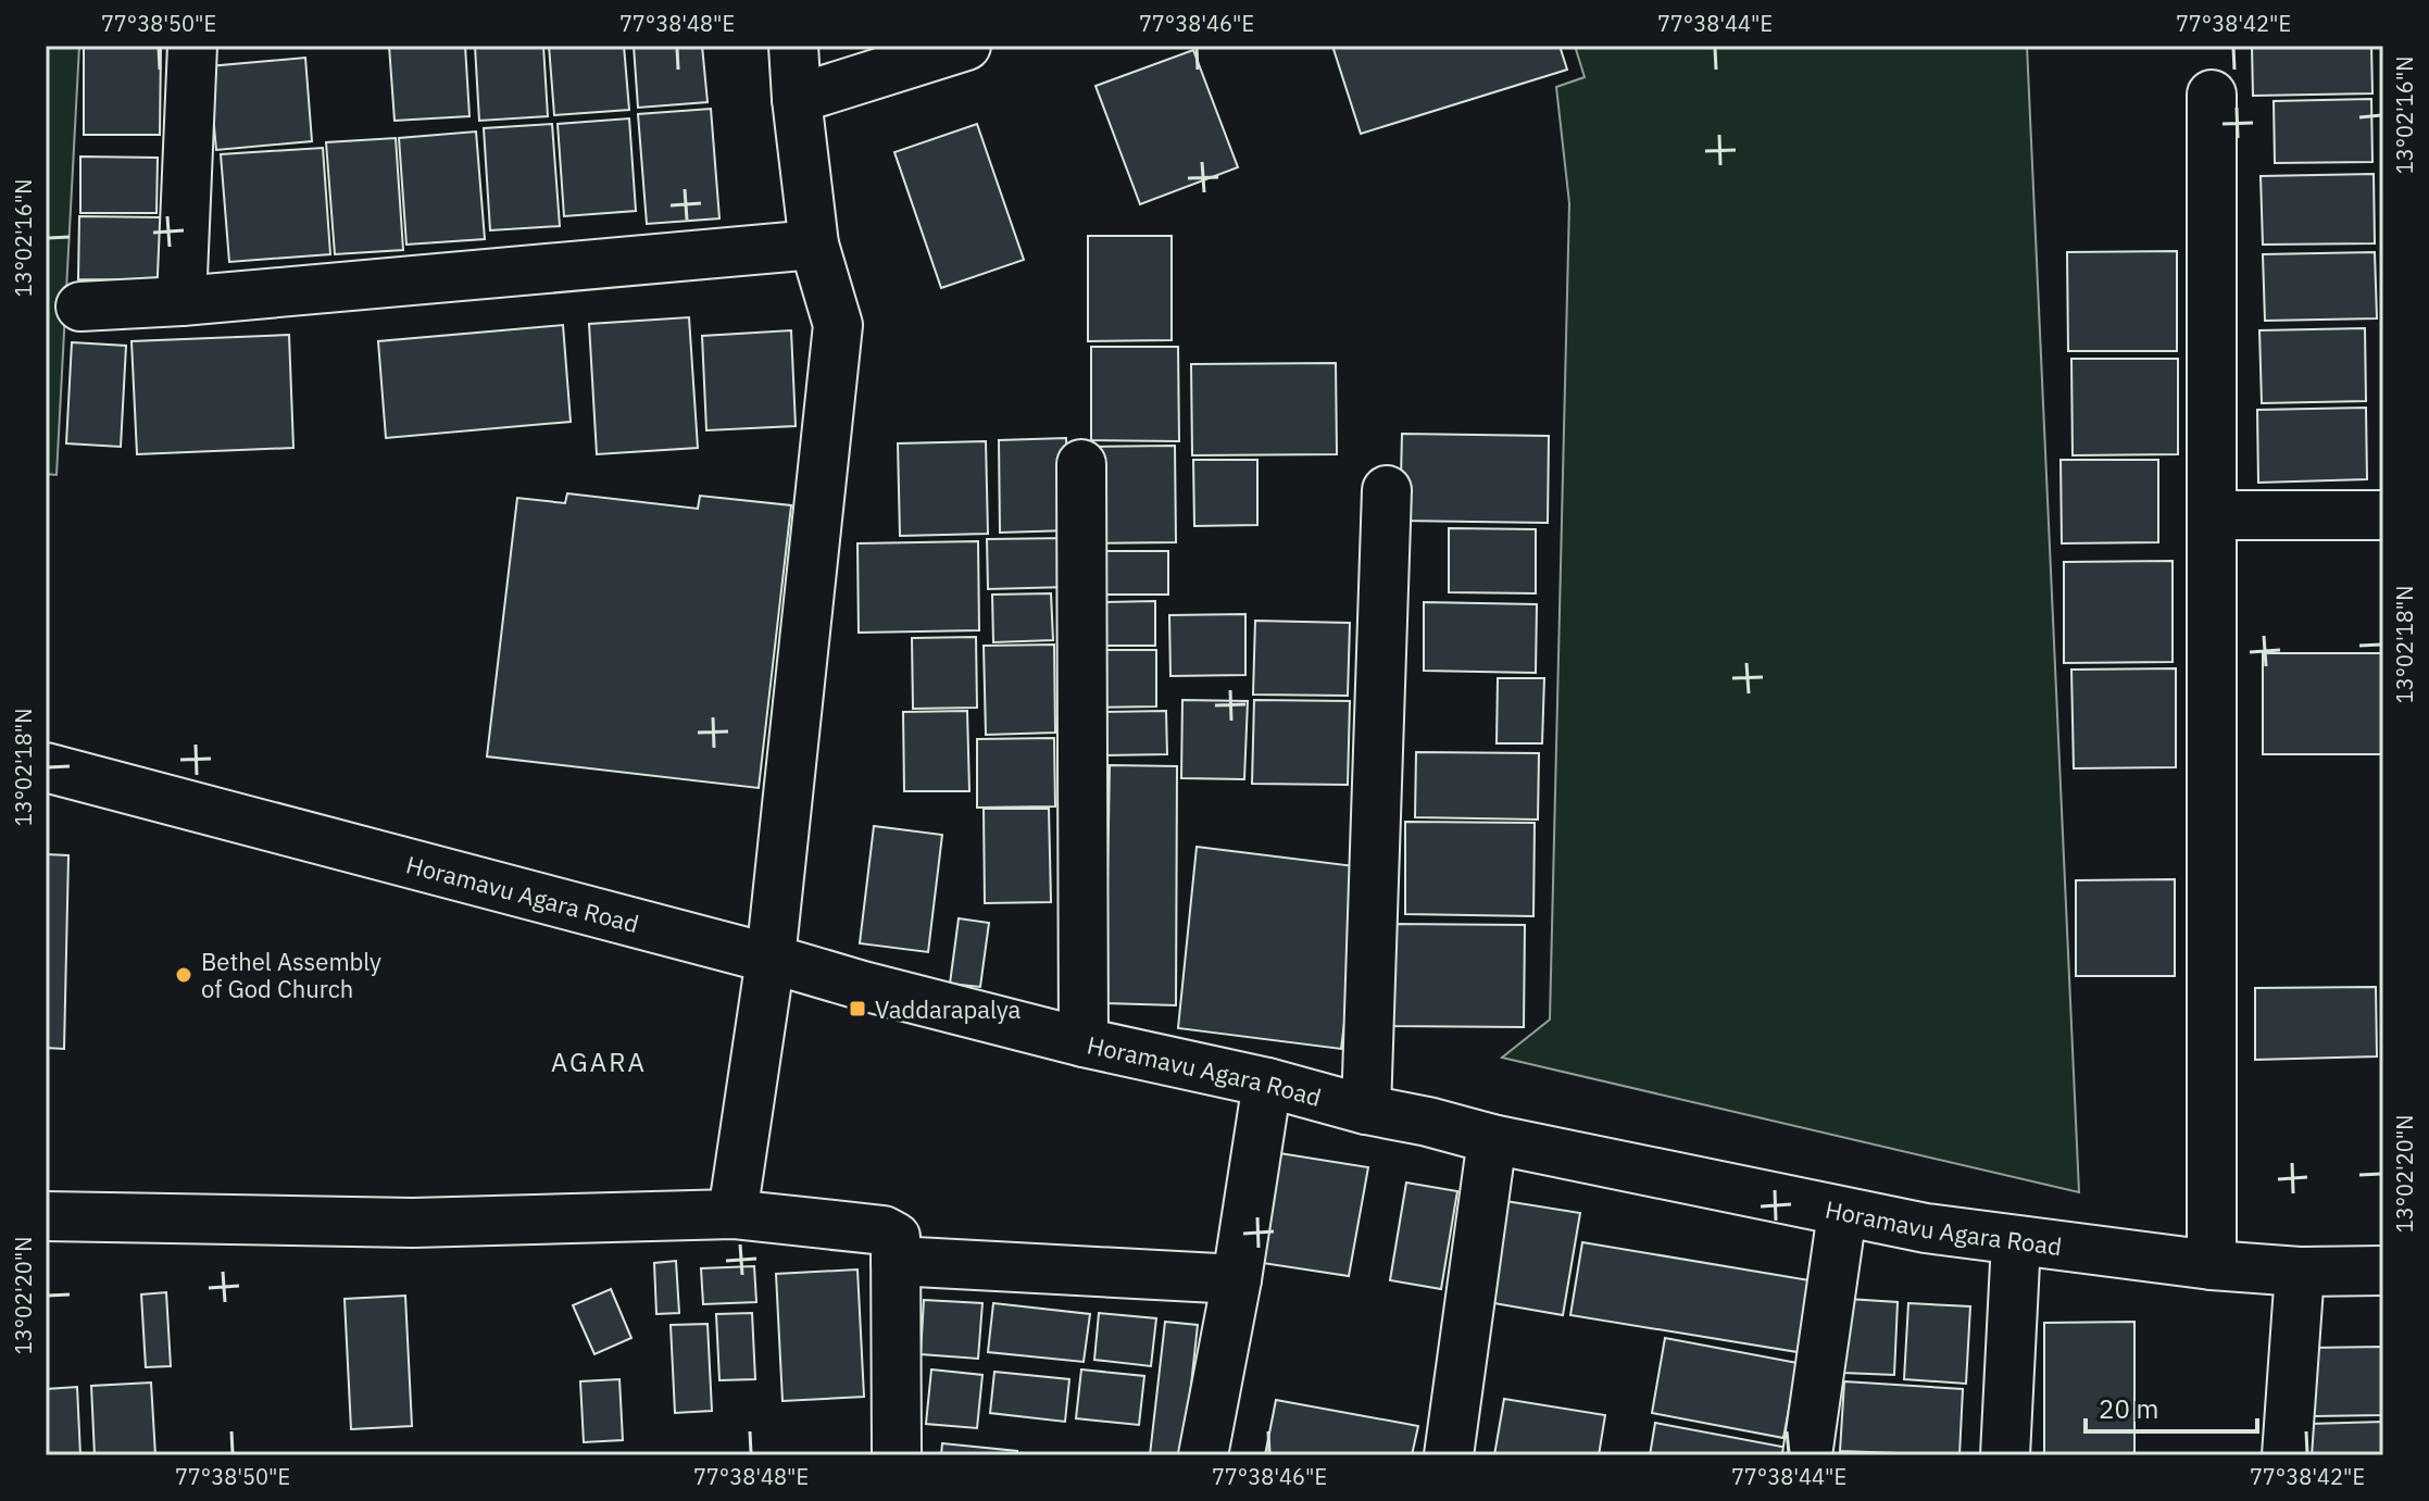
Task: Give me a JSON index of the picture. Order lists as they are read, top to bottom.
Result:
{
  "streets": {
    "street": ["Horamavu Agara Road"]
  },
  "districts": ["AGARA"],
  "places": {
    "other": ["Bethel Assembly of God Church"],
    "transit": ["Vaddarapalya"]
  },
  "scale_bar": "20 m",
  "coordinates": [
    "77°38'50\"E",
    "77°38'48\"E",
    "77°38'46\"E",
    "77°38'44\"E",
    "77°38'42\"E",
    "13°02'16\"N",
    "13°02'18\"N",
    "13°02'20\"N"
  ]
}
